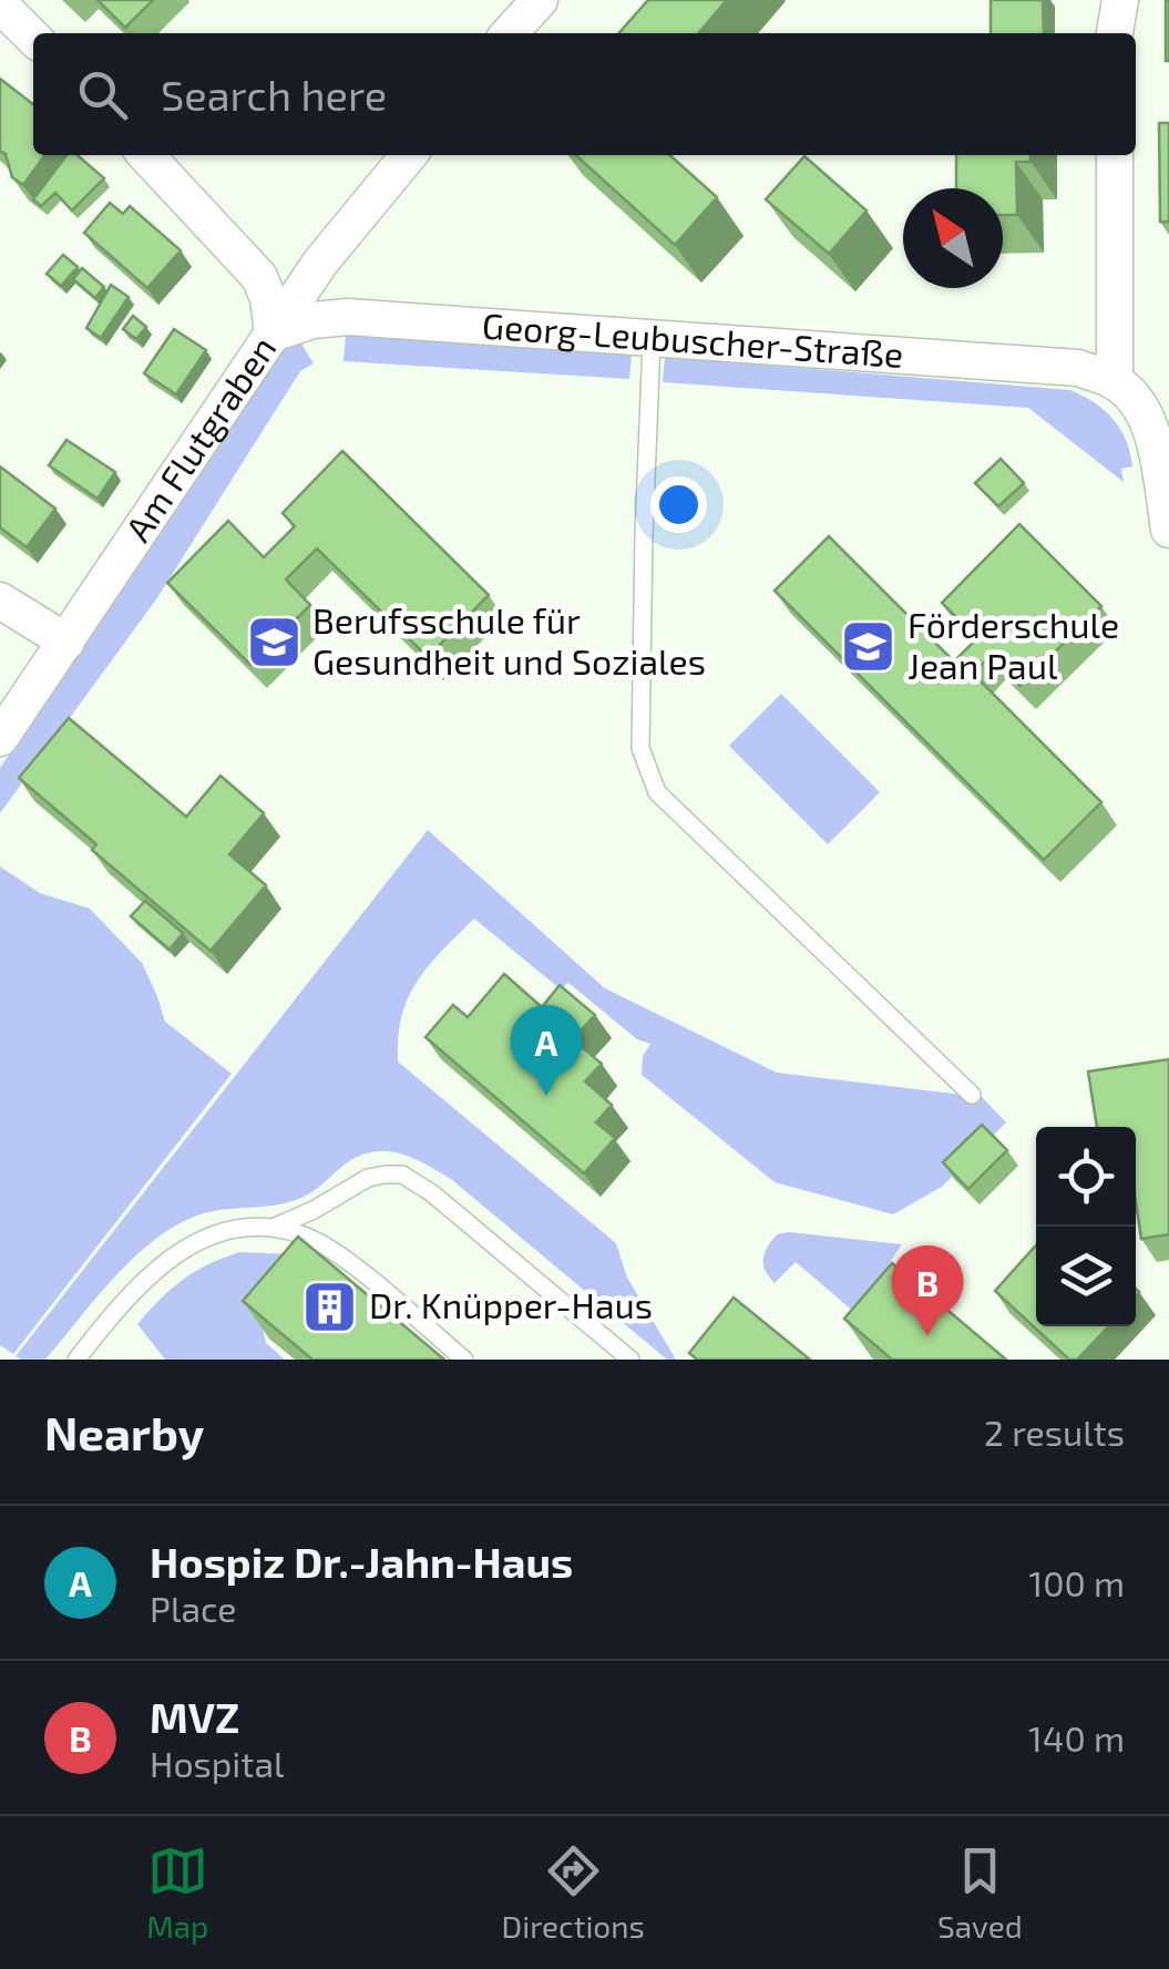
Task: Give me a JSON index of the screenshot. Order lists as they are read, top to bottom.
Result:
{
  "streets": {
    "street": ["Georg-Leubuscher-Straße", "Am Flutgraben"]
  },
  "crossings": [
    ["Georg-Leubuscher-Straße", "Am Flutgraben"]
  ],
  "places": {
    "school or university": ["Berufsschule für Gesundheit und Soziales", "Förderschule Jean Paul"],
    "building": ["Dr. Knüpper-Haus"]
  },
  "north": "top left",
  "page": {
    "search": "Search here",
    "pins": ["A", "B"],
    "heading": ["Nearby", "2 results"],
    "list": [
      {
        "mark": "A",
        "name": "Hospiz Dr.-Jahn-Haus",
        "note": "Place",
        "value": "100 m"
      },
      {
        "mark": "B",
        "name": "MVZ",
        "note": "Hospital",
        "value": "140 m"
      }
    ],
    "nav": ["Map", "Directions", "Saved"]
  }
}
